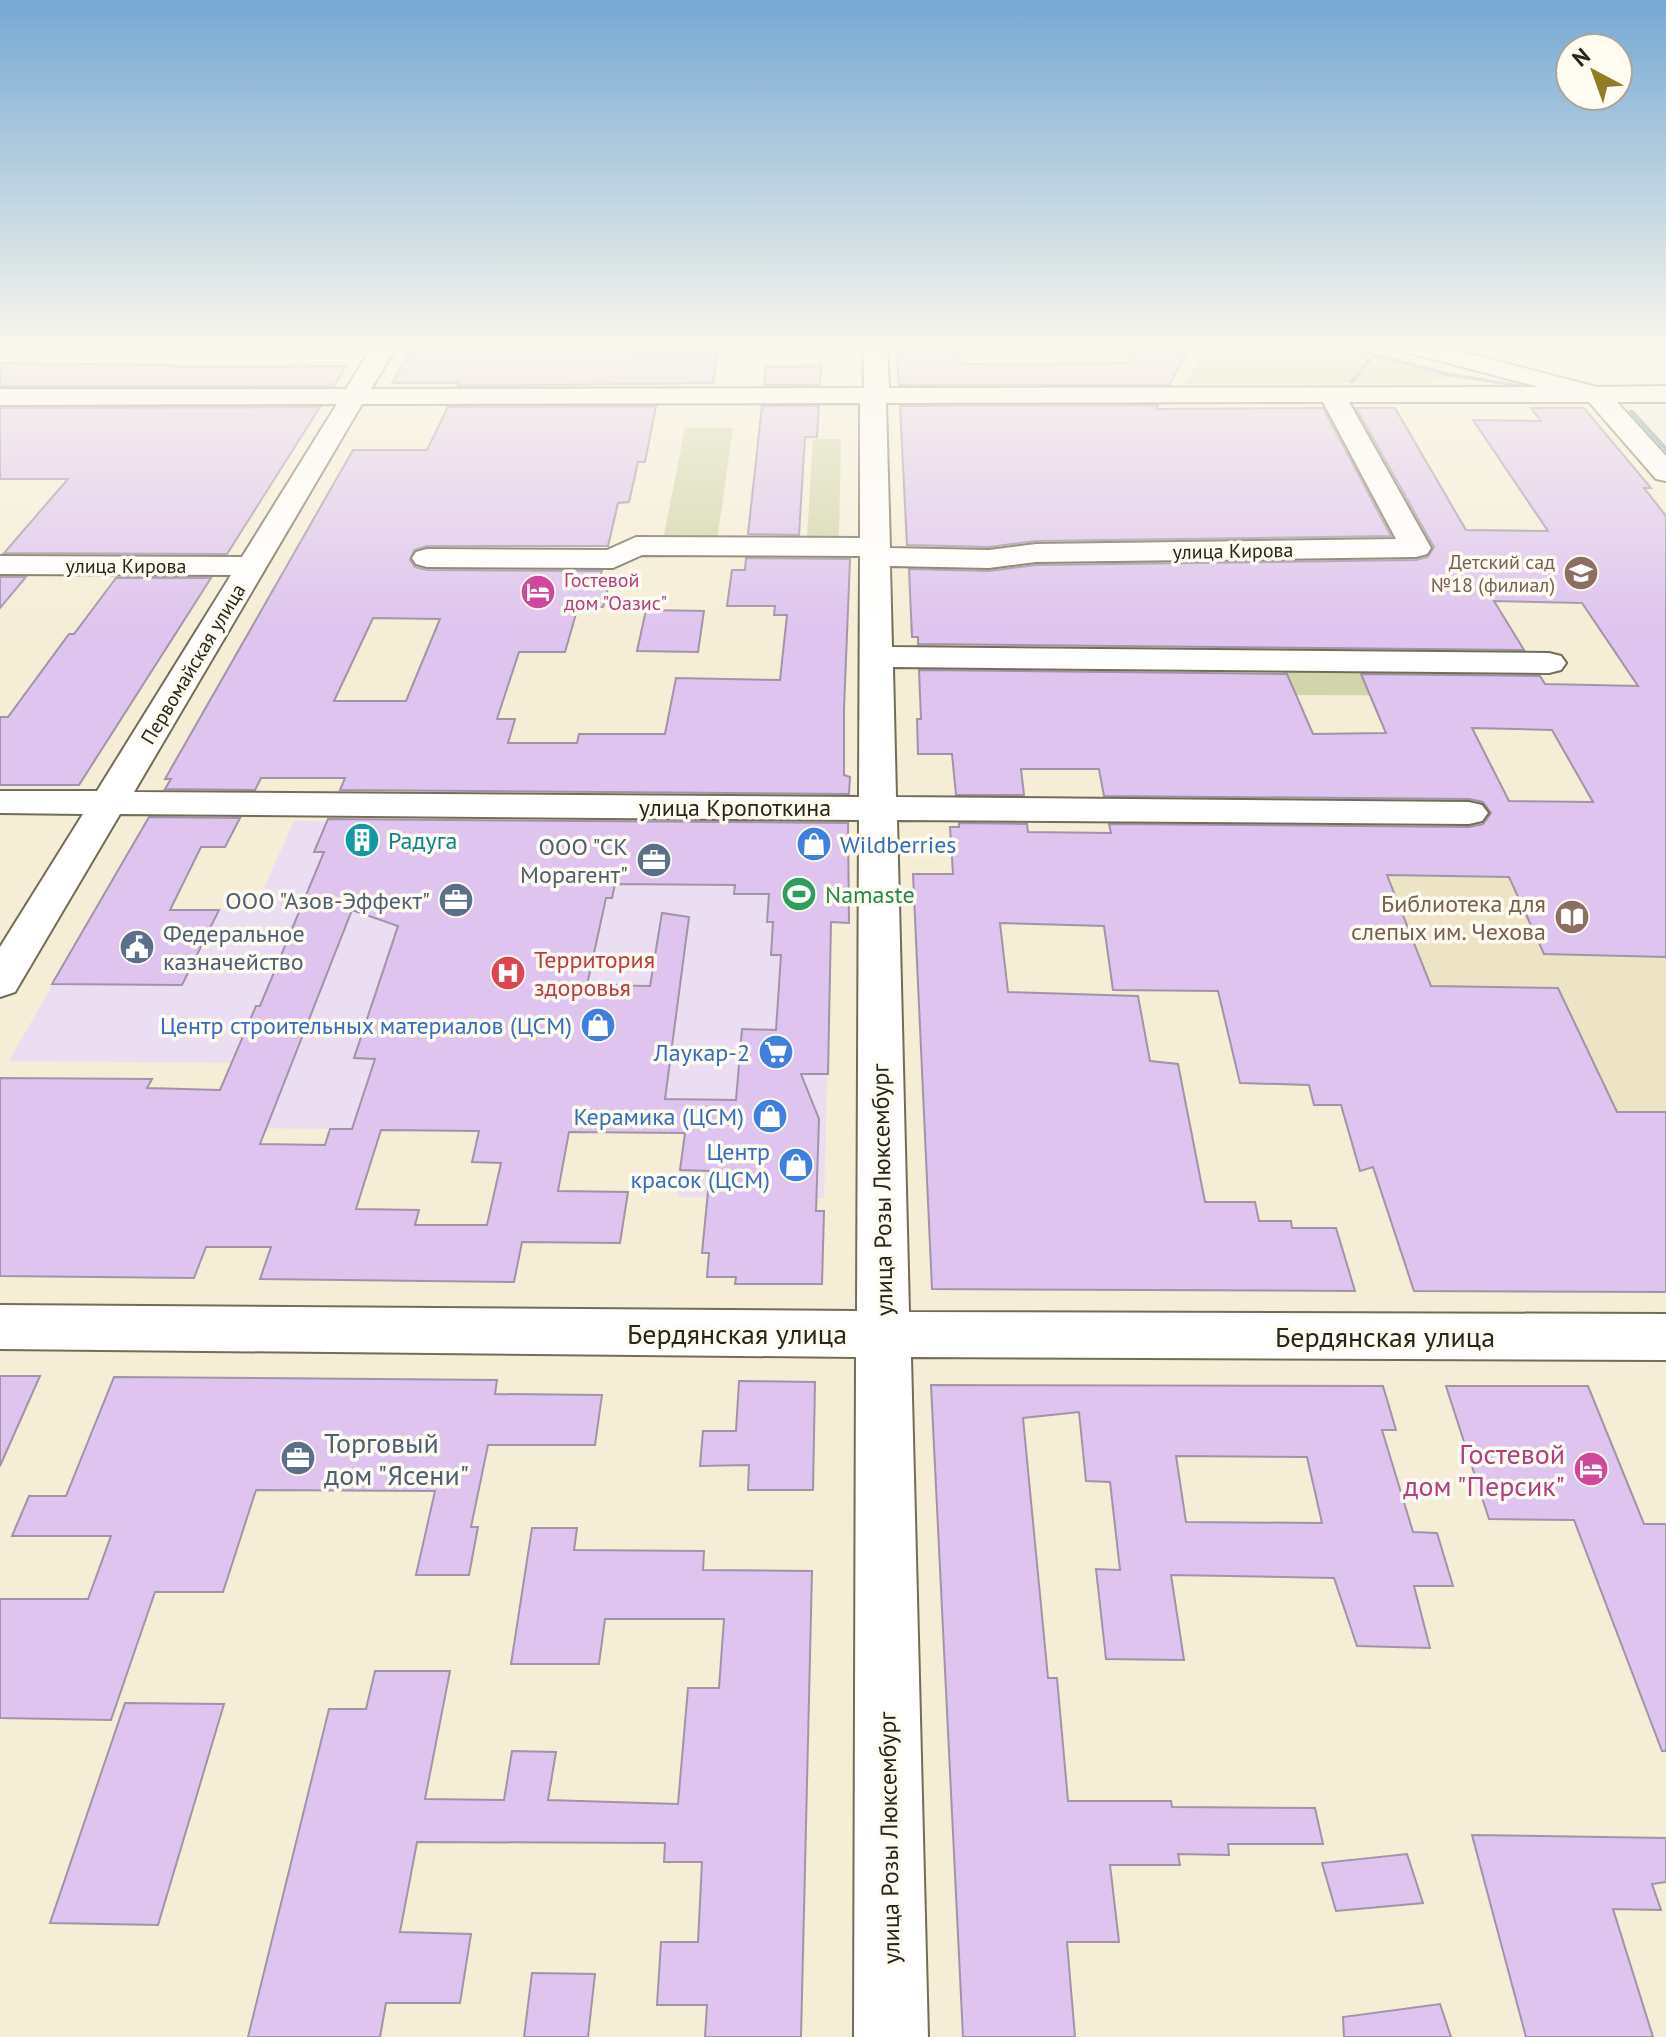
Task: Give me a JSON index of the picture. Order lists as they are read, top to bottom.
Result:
{
  "streets": {
    "street": [
      "улица Кирова",
      "Первомайская улица",
      "улица Кропоткина",
      "улица Розы Люксембург",
      "Бердянская улица"
    ]
  },
  "crossings": [
    ["улица Кирова", "Первомайская улица"],
    ["улица Кирова", "улица Розы Люксембург"],
    ["Первомайская улица", "улица Кропоткина"],
    ["улица Кропоткина", "улица Розы Люксембург"],
    ["улица Розы Люксембург", "Бердянская улица"]
  ],
  "places": {
    "school or university": ["Детский сад №18 (филиал)"],
    "hotel": ["Гостевой дом \"Оазис\"", "Гостевой дом \"Персик\""],
    "building": ["Радуга"],
    "shop": [
      "Wildberries",
      "Центр строительных материалов (ЦСМ)",
      "Керамика (ЦСМ)",
      "Центр красок (ЦСМ)"
    ],
    "office": ["ООО \"СК Морагент\"", "ООО \"Азов-Эффект\"", "Торговый дом \"Ясени\""],
    "sports": ["Namaste"],
    "library": ["Библиотека для слепых им. Чехова"],
    "public building": ["Федеральное казначейство"],
    "hospital": ["Территория здоровья"],
    "supermarket": ["Лаукар-2"]
  },
  "north": "top left"
}
